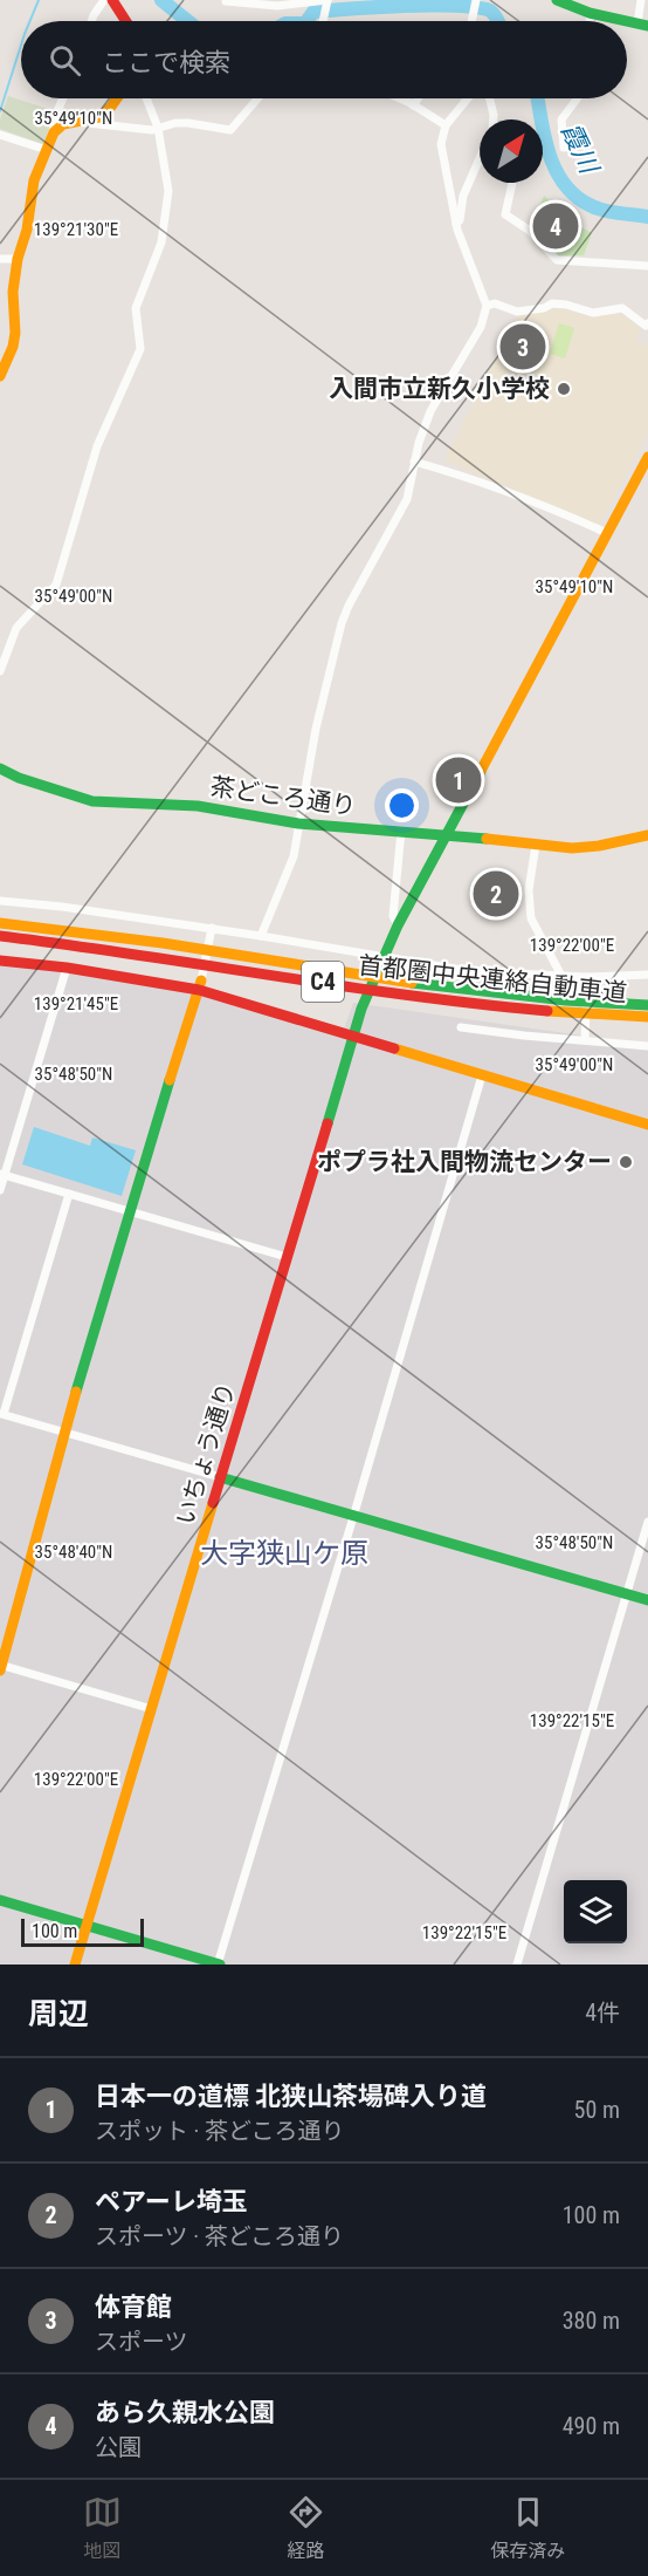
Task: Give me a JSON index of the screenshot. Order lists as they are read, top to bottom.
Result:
{
  "streets": {
    "main road": [
      "茶どころ通り",
      "首都圏中央連絡自動車道",
      "C4",
      "いちょう通り"
    ]
  },
  "crossings": [
    ["茶どころ通り", "いちょう通り"]
  ],
  "districts": ["大字狭山ケ原"],
  "water": ["霞川"],
  "places": ["入間市立新久小学校", "ポプラ社入間物流センター"],
  "scale_bar": "100 m",
  "north": "top right",
  "page": {
    "search": "ここで検索",
    "pins": [
      "4",
      "3",
      "1",
      "2"
    ],
    "scale": "100 m",
    "heading": ["周辺", "4件"],
    "list": [
      {
        "mark": "1",
        "name": "日本一の道標 北狭山茶場碑入り道",
        "note": "スポット · 茶どころ通り",
        "value": "50 m"
      },
      {
        "mark": "2",
        "name": "ペアーレ埼玉",
        "note": "スポーツ · 茶どころ通り",
        "value": "100 m"
      },
      {
        "mark": "3",
        "name": "体育館",
        "note": "スポーツ",
        "value": "380 m"
      },
      {
        "mark": "4",
        "name": "あら久親水公園",
        "note": "公園",
        "value": "490 m"
      }
    ],
    "nav": ["地図", "経路", "保存済み"]
  },
  "coordinates": [
    "35°49'10\"N",
    "139°21'30\"E",
    "35°49'00\"N",
    "139°22'00\"E",
    "139°21'45\"E",
    "35°48'50\"N",
    "35°48'40\"N",
    "139°22'15\"E"
  ]
}
